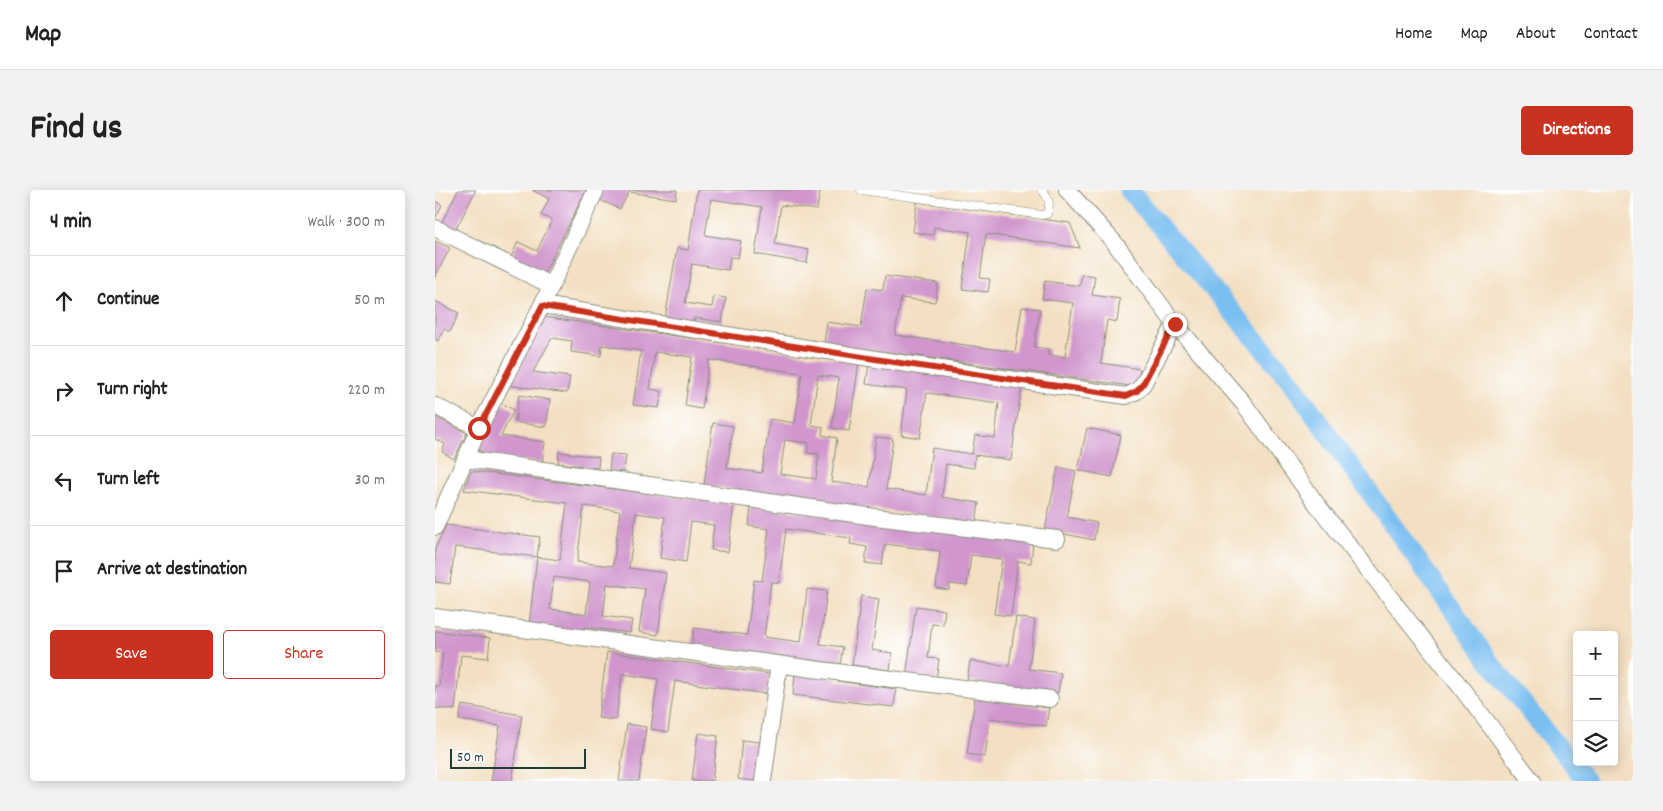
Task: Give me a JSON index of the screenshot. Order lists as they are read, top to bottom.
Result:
{
  "scale_bar": "50 m",
  "page": {
    "header": "Map",
    "nav": [
      "Home",
      "Map",
      "About",
      "Contact"
    ],
    "title": "Find us",
    "buttons": [
      "Directions",
      ["Save", "Share"]
    ],
    "heading": ["4 min", "Walk · 300 m"],
    "list": [
      ["Continue", "50 m"],
      ["Turn right", "220 m"],
      ["Turn left", "30 m"],
      "Arrive at destination"
    ],
    "map_buttons": ["+", "−"],
    "scale": "50 m"
  }
}
